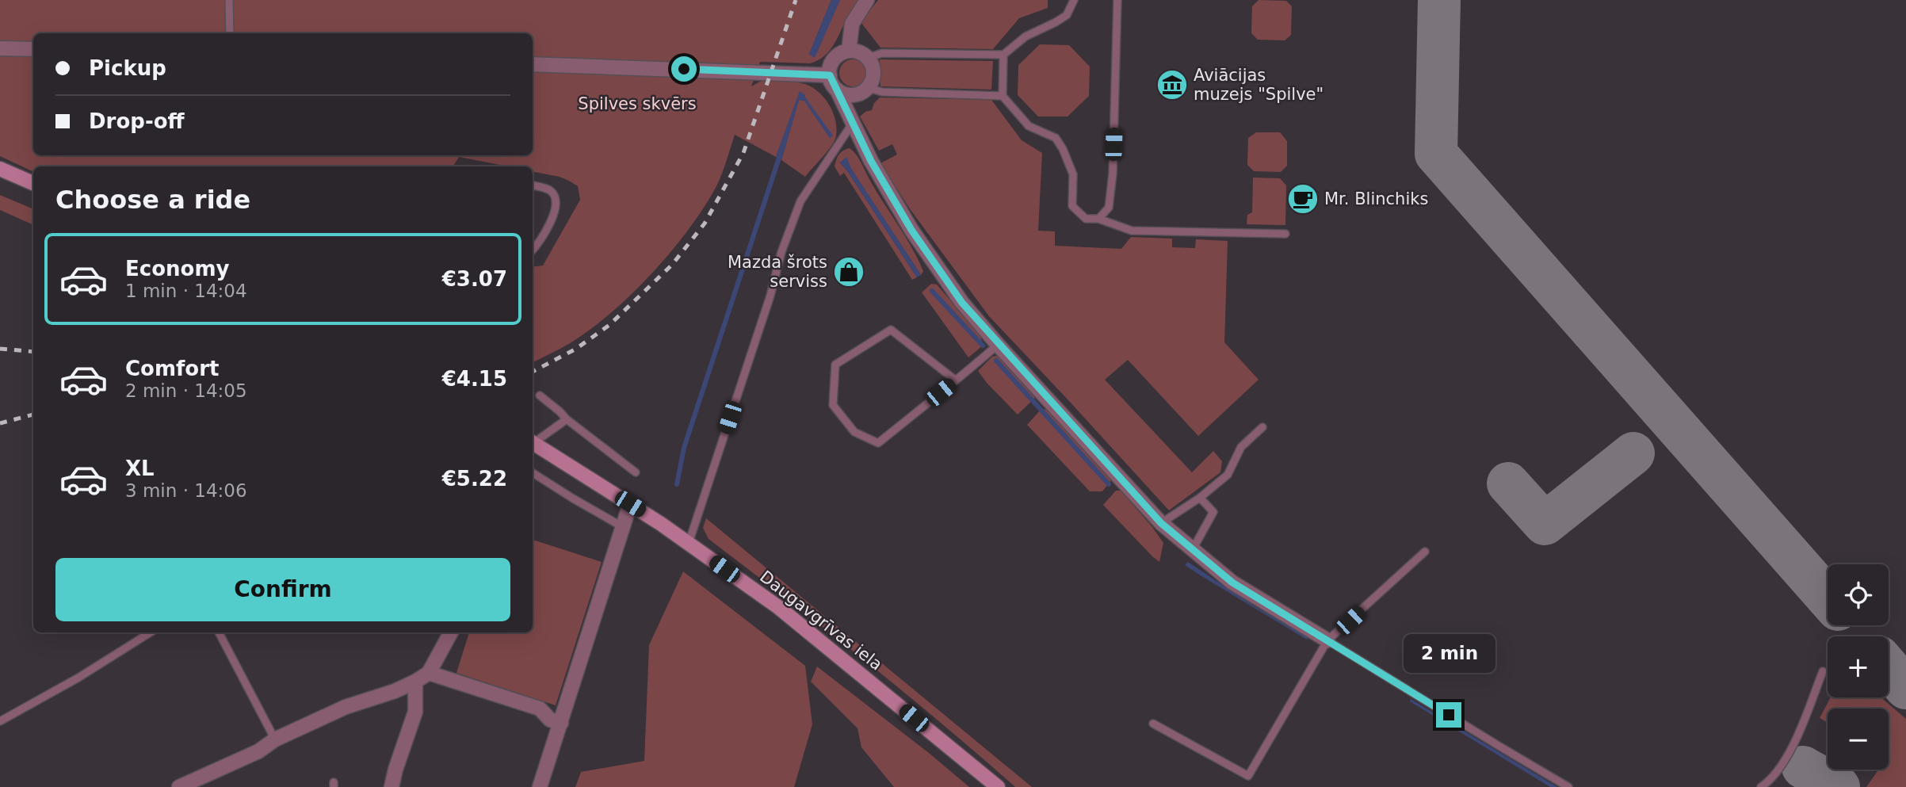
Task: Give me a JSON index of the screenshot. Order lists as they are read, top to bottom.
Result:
{
  "streets": {
    "main road": ["Daugavgrīvas iela"]
  },
  "parks": ["Spilves skvērs"],
  "places": {
    "museum": ["Aviācijas muzejs \"Spilve\""],
    "cafe": ["Mr. Blinchiks"],
    "shop": ["Mazda šrots serviss"]
  },
  "page": {
    "banner": ["Pickup", "Drop-off"],
    "heading": "Choose a ride",
    "list": [
      {
        "name": "Economy",
        "note": "1 min · 14:04",
        "value": "€3.07"
      },
      {
        "name": "Comfort",
        "note": "2 min · 14:05",
        "value": "€4.15"
      },
      {
        "name": "XL",
        "note": "3 min · 14:06",
        "value": "€5.22"
      }
    ],
    "buttons": "Confirm",
    "map_buttons": ["+", "−"],
    "bubble": "2 min"
  }
}
